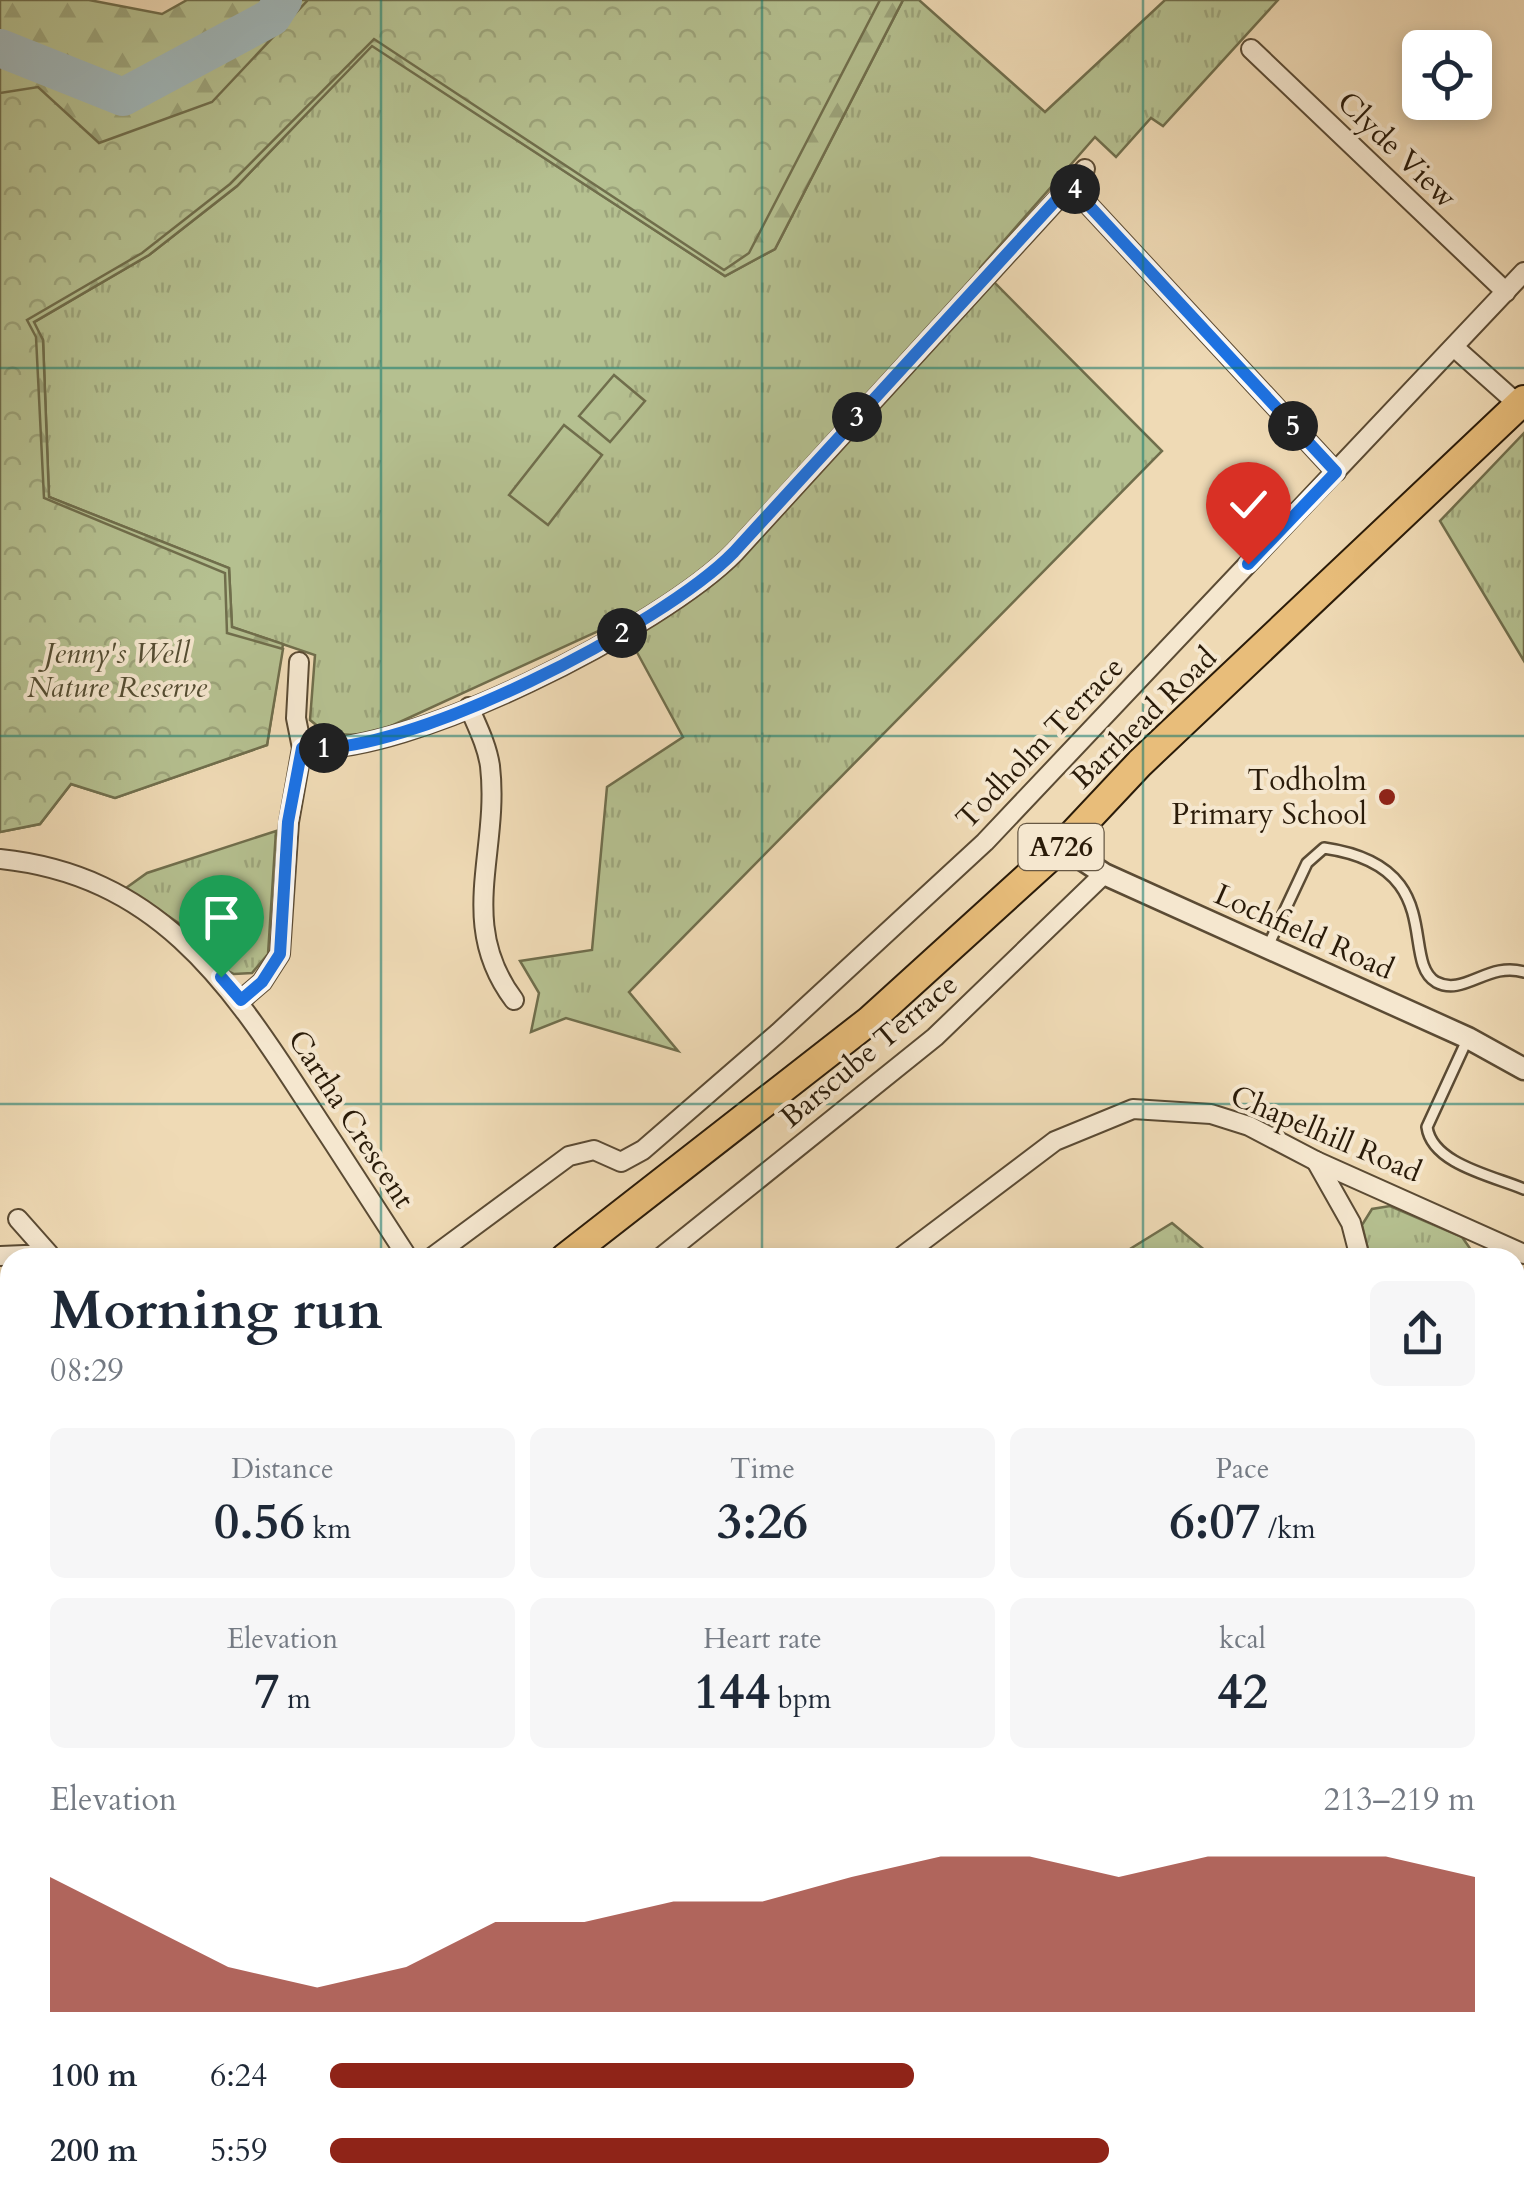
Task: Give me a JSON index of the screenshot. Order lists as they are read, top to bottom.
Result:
{
  "streets": {
    "main road": ["Barrhead Road", "A726"],
    "street": [
      "Clyde View",
      "Todholm Terrace",
      "Lochfield Road",
      "Barscube Terrace",
      "Cartha Crescent",
      "Chapelhill Road"
    ]
  },
  "crossings": [
    ["Clyde View", "Todholm Terrace"],
    ["Barrhead Road", "Lochfield Road"],
    ["Lochfield Road", "Barscube Terrace"]
  ],
  "parks": ["Jenny's Well Nature Reserve"],
  "places": ["Todholm Primary School"],
  "page": {
    "pins": [
      "4",
      "3",
      "5",
      "2",
      "1"
    ],
    "heading": ["Morning run", "08:29"],
    "stats": [
      ["Distance", "0.56 km"],
      ["Time", "3:26"],
      ["Pace", "6:07 /km"],
      ["Elevation", "7 m"],
      ["Heart rate", "144 bpm"],
      ["kcal", "42"]
    ],
    "chart": ["Elevation", "213–219 m"],
    "list": [
      {
        "name": "100 m",
        "note": "6:24"
      },
      {
        "name": "200 m",
        "note": "5:59"
      }
    ]
  }
}
